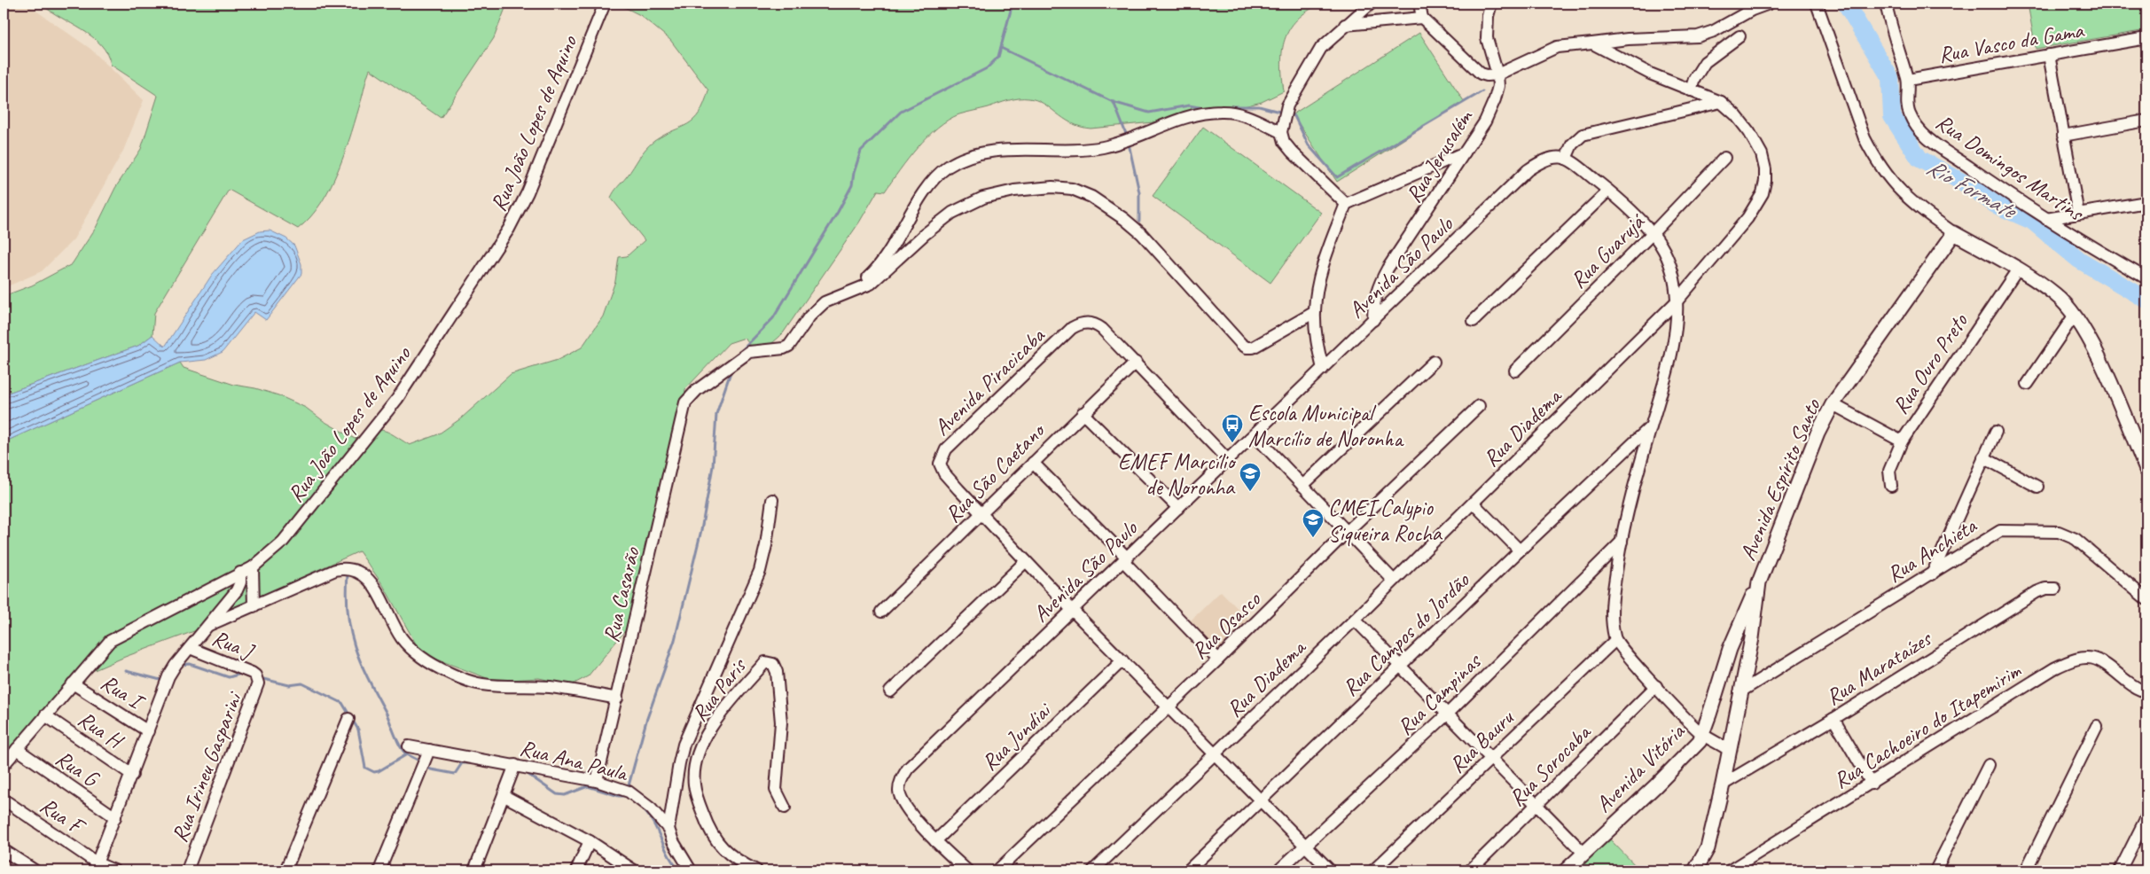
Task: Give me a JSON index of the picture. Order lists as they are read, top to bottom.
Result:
{
  "streets": {
    "street": [
      "Rua Vasco da Gama",
      "Rua João Lopes de Aquino",
      "Rua Jerusalém",
      "Rua Domingos Martins",
      "Rua Guarujá",
      "Avenida São Paulo",
      "Rua Ouro Preto",
      "Avenida Piracicaba",
      "Rua Diadema",
      "Rua São Caetano",
      "Avenida Espírito Santo",
      "Rua Anchieta",
      "Rua Casarão",
      "Rua Osasco",
      "Rua Campos do Jordão",
      "Rua J",
      "Rua Marataízes",
      "Rua Paris",
      "Rua I",
      "Rua Campinas",
      "Rua Cachoeiro do Itapemirim",
      "Rua H",
      "Rua Jundiai",
      "Rua Bauru",
      "Rua Ana Paula",
      "Rua Sorocaba",
      "Rua G",
      "Rua Irineu Gasparini",
      "Avenida Vitória",
      "Rua F"
    ]
  },
  "crossings": [
    ["Rua Vasco da Gama", "Rua Domingos Martins"],
    ["Rua João Lopes de Aquino", "Rua I"],
    ["Rua João Lopes de Aquino", "Rua H"],
    ["Rua João Lopes de Aquino", "Rua G"],
    ["Rua Jerusalém", "Avenida São Paulo"],
    ["Avenida São Paulo", "Avenida Piracicaba"],
    ["Avenida São Paulo", "Rua Jundiai"],
    ["Avenida Piracicaba", "Rua Diadema"],
    ["Avenida Piracicaba", "Rua São Caetano"],
    ["Avenida Piracicaba", "Rua Osasco"],
    ["Avenida Piracicaba", "Rua Campos do Jordão"],
    ["Avenida Piracicaba", "Rua Campinas"],
    ["Avenida Piracicaba", "Rua Jundiai"],
    ["Avenida Espírito Santo", "Rua Anchieta"],
    ["Avenida Espírito Santo", "Rua Marataízes"],
    ["Avenida Espírito Santo", "Avenida Vitória"],
    ["Rua Casarão", "Rua Ana Paula"],
    ["Rua J", "Rua Irineu Gasparini"]
  ],
  "water": ["Rio Formate"],
  "places": {
    "bus stop": ["Escola Municipal Marcílio de Noronha"],
    "school or university": ["EMEF Marcílio de Noronha", "CMEI Calypio Siqueira Rocha"]
  }
}
